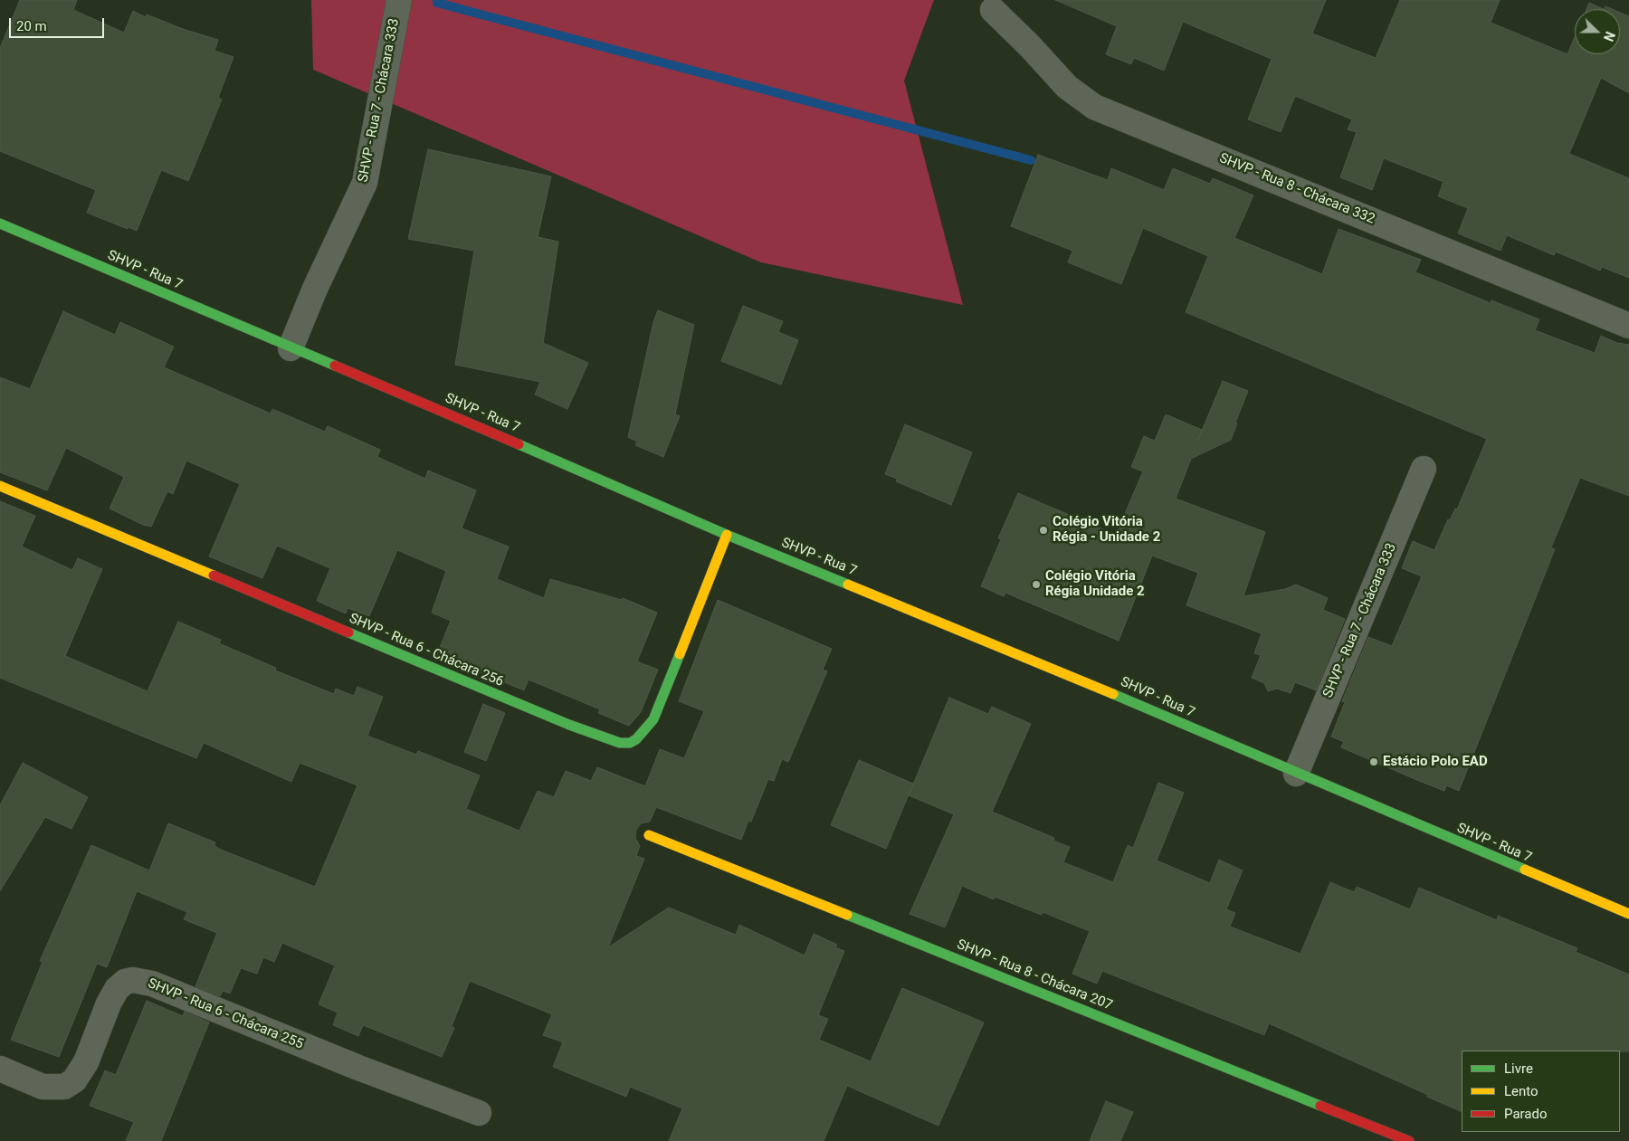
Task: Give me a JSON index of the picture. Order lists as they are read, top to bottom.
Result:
{
  "streets": {
    "street": [
      "SHVP - Rua 7 - Chácara 333",
      "SHVP - Rua 8 - Chácara 332",
      "SHVP - Rua 7",
      "SHVP - Rua 6 - Chácara 256",
      "SHVP - Rua 8 - Chácara 207",
      "SHVP - Rua 6 - Chácara 255"
    ]
  },
  "crossings": [
    ["SHVP - Rua 7 - Chácara 333", "SHVP - Rua 7"],
    ["SHVP - Rua 7", "SHVP - Rua 6 - Chácara 256"]
  ],
  "places": ["Colégio Vitória Régia - Unidade 2", "Colégio Vitória Régia Unidade 2", "Estácio Polo EAD"],
  "legend": ["Livre", "Lento", "Parado"],
  "scale_bar": "20 m",
  "north": "right"
}
